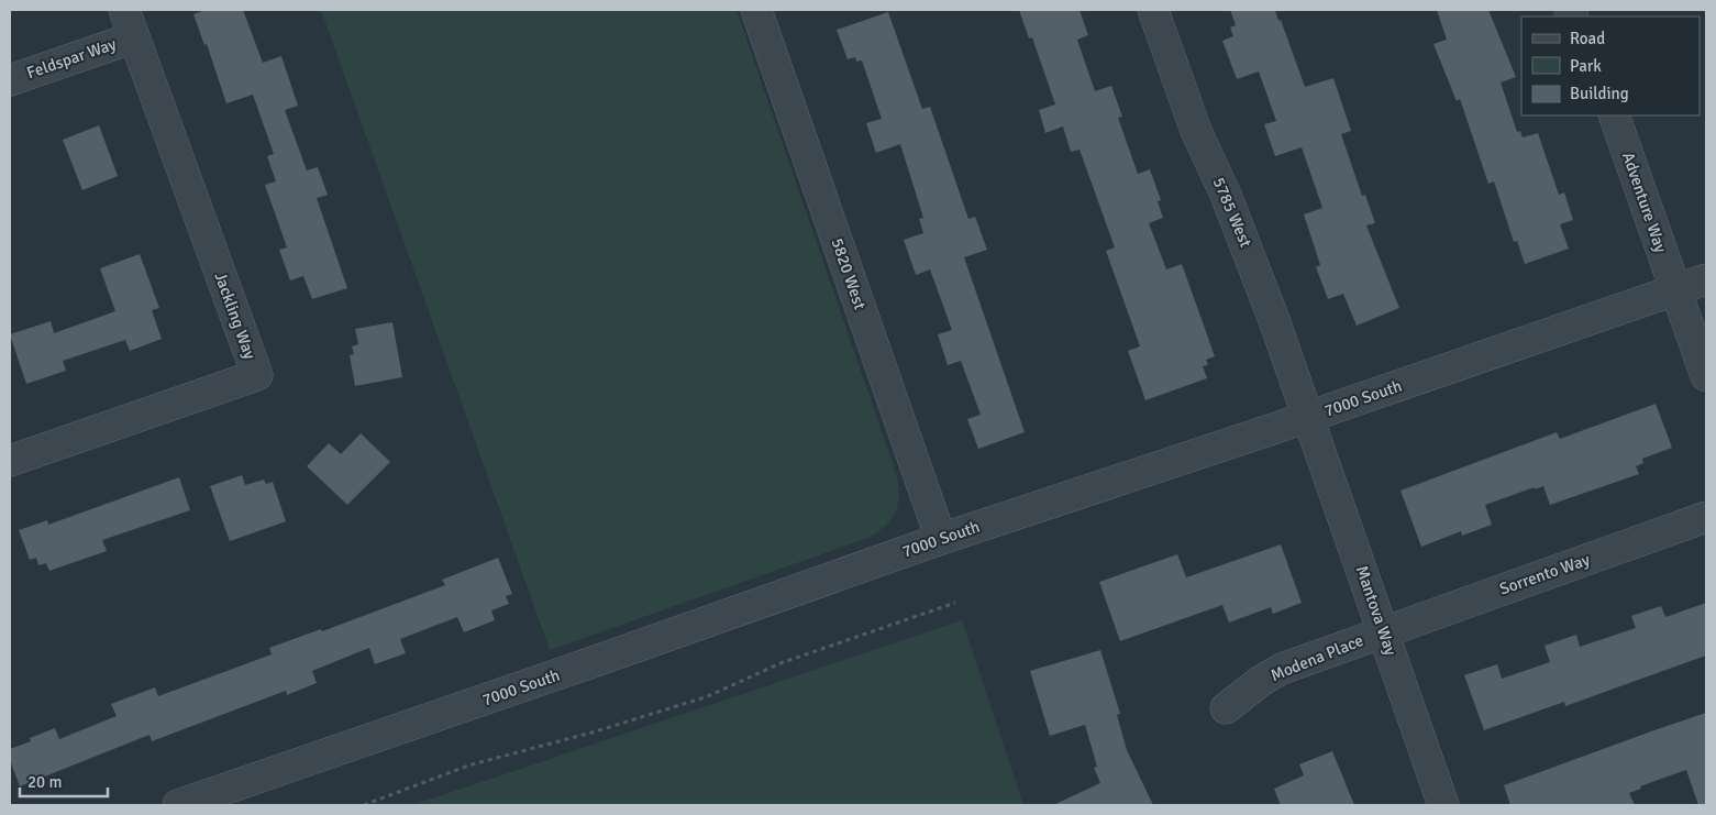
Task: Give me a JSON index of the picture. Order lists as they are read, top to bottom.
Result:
{
  "streets": {
    "street": [
      "Feldspar Way",
      "Adventure Way",
      "5785 West",
      "5820 West",
      "Jackling Way",
      "7000 South",
      "Sorrento Way",
      "Mantova Way",
      "Modena Place"
    ]
  },
  "crossings": [
    ["Feldspar Way", "Jackling Way"],
    ["Adventure Way", "7000 South"],
    ["5785 West", "7000 South"],
    ["5785 West", "Mantova Way"],
    ["5820 West", "7000 South"],
    ["7000 South", "Mantova Way"],
    ["Sorrento Way", "Mantova Way"],
    ["Sorrento Way", "Modena Place"],
    ["Mantova Way", "Modena Place"]
  ],
  "legend": ["Road", "Park", "Building"],
  "scale_bar": "20 m"
}
